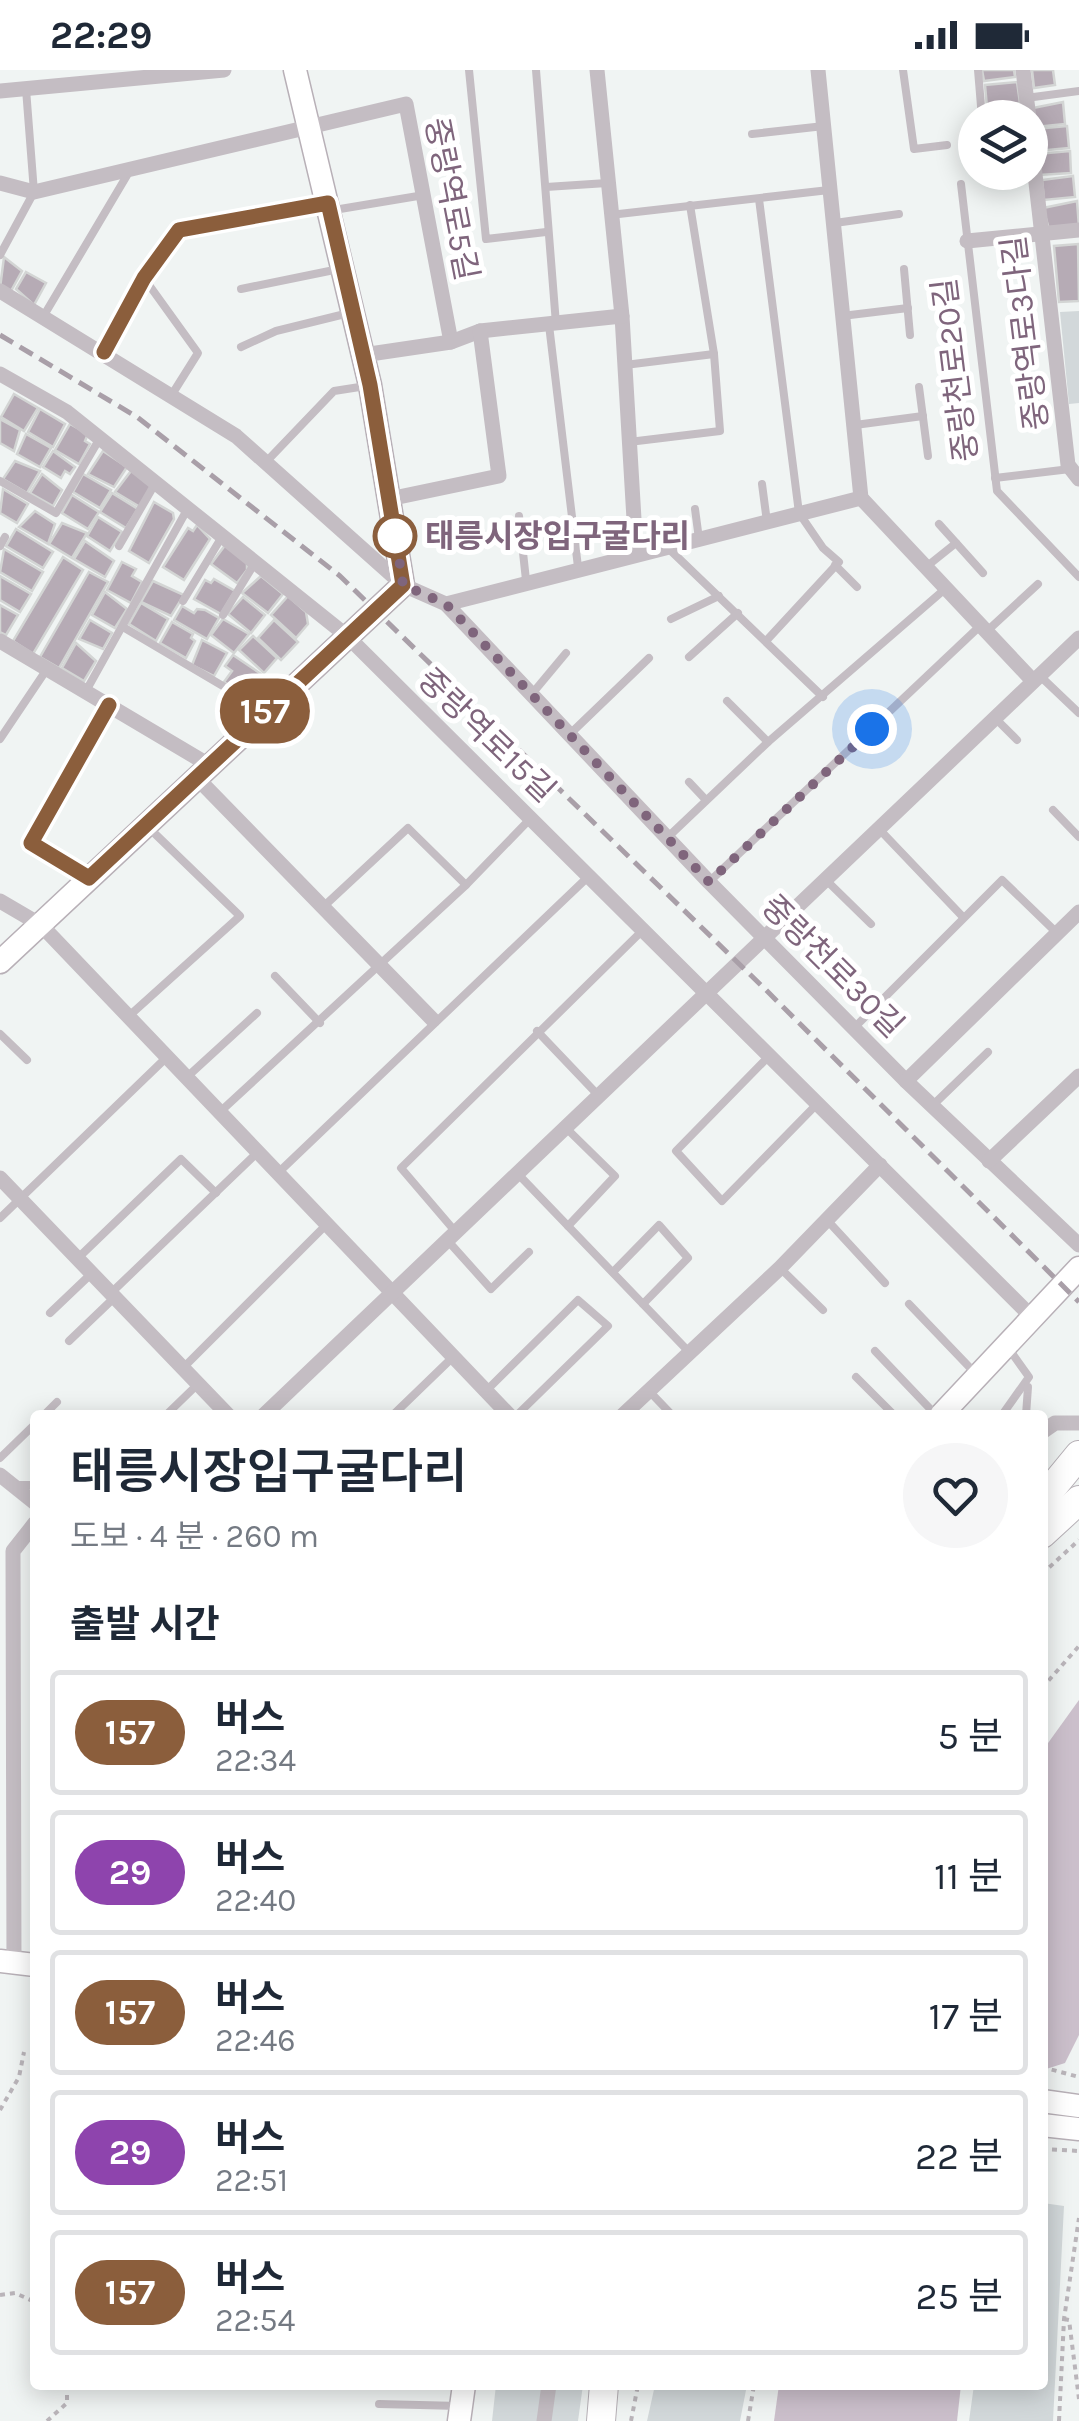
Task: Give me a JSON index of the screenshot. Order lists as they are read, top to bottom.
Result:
{
  "streets": {
    "street": [
      "중랑역로5길",
      "중랑역로3다길",
      "중랑역로15길",
      "중랑천로30길"
    ],
    "lane": ["중랑천로20길"]
  },
  "crossings": [
    ["중랑역로3다길", "중랑천로20길"]
  ],
  "places": ["태릉시장입구굴다리"],
  "lines": ["bus line 157"],
  "page": {
    "status": "22:29",
    "on_map": "157",
    "heading": [
      ["태릉시장입구굴다리", "도보 · 4 분 · 260 m"],
      "출발 시간"
    ],
    "list": [
      {
        "mark": "157",
        "name": "버스",
        "note": "22:34",
        "value": "5 분"
      },
      {
        "mark": "29",
        "name": "버스",
        "note": "22:40",
        "value": "11 분"
      },
      {
        "mark": "157",
        "name": "버스",
        "note": "22:46",
        "value": "17 분"
      },
      {
        "mark": "29",
        "name": "버스",
        "note": "22:51",
        "value": "22 분"
      },
      {
        "mark": "157",
        "name": "버스",
        "note": "22:54",
        "value": "25 분"
      }
    ]
  }
}
